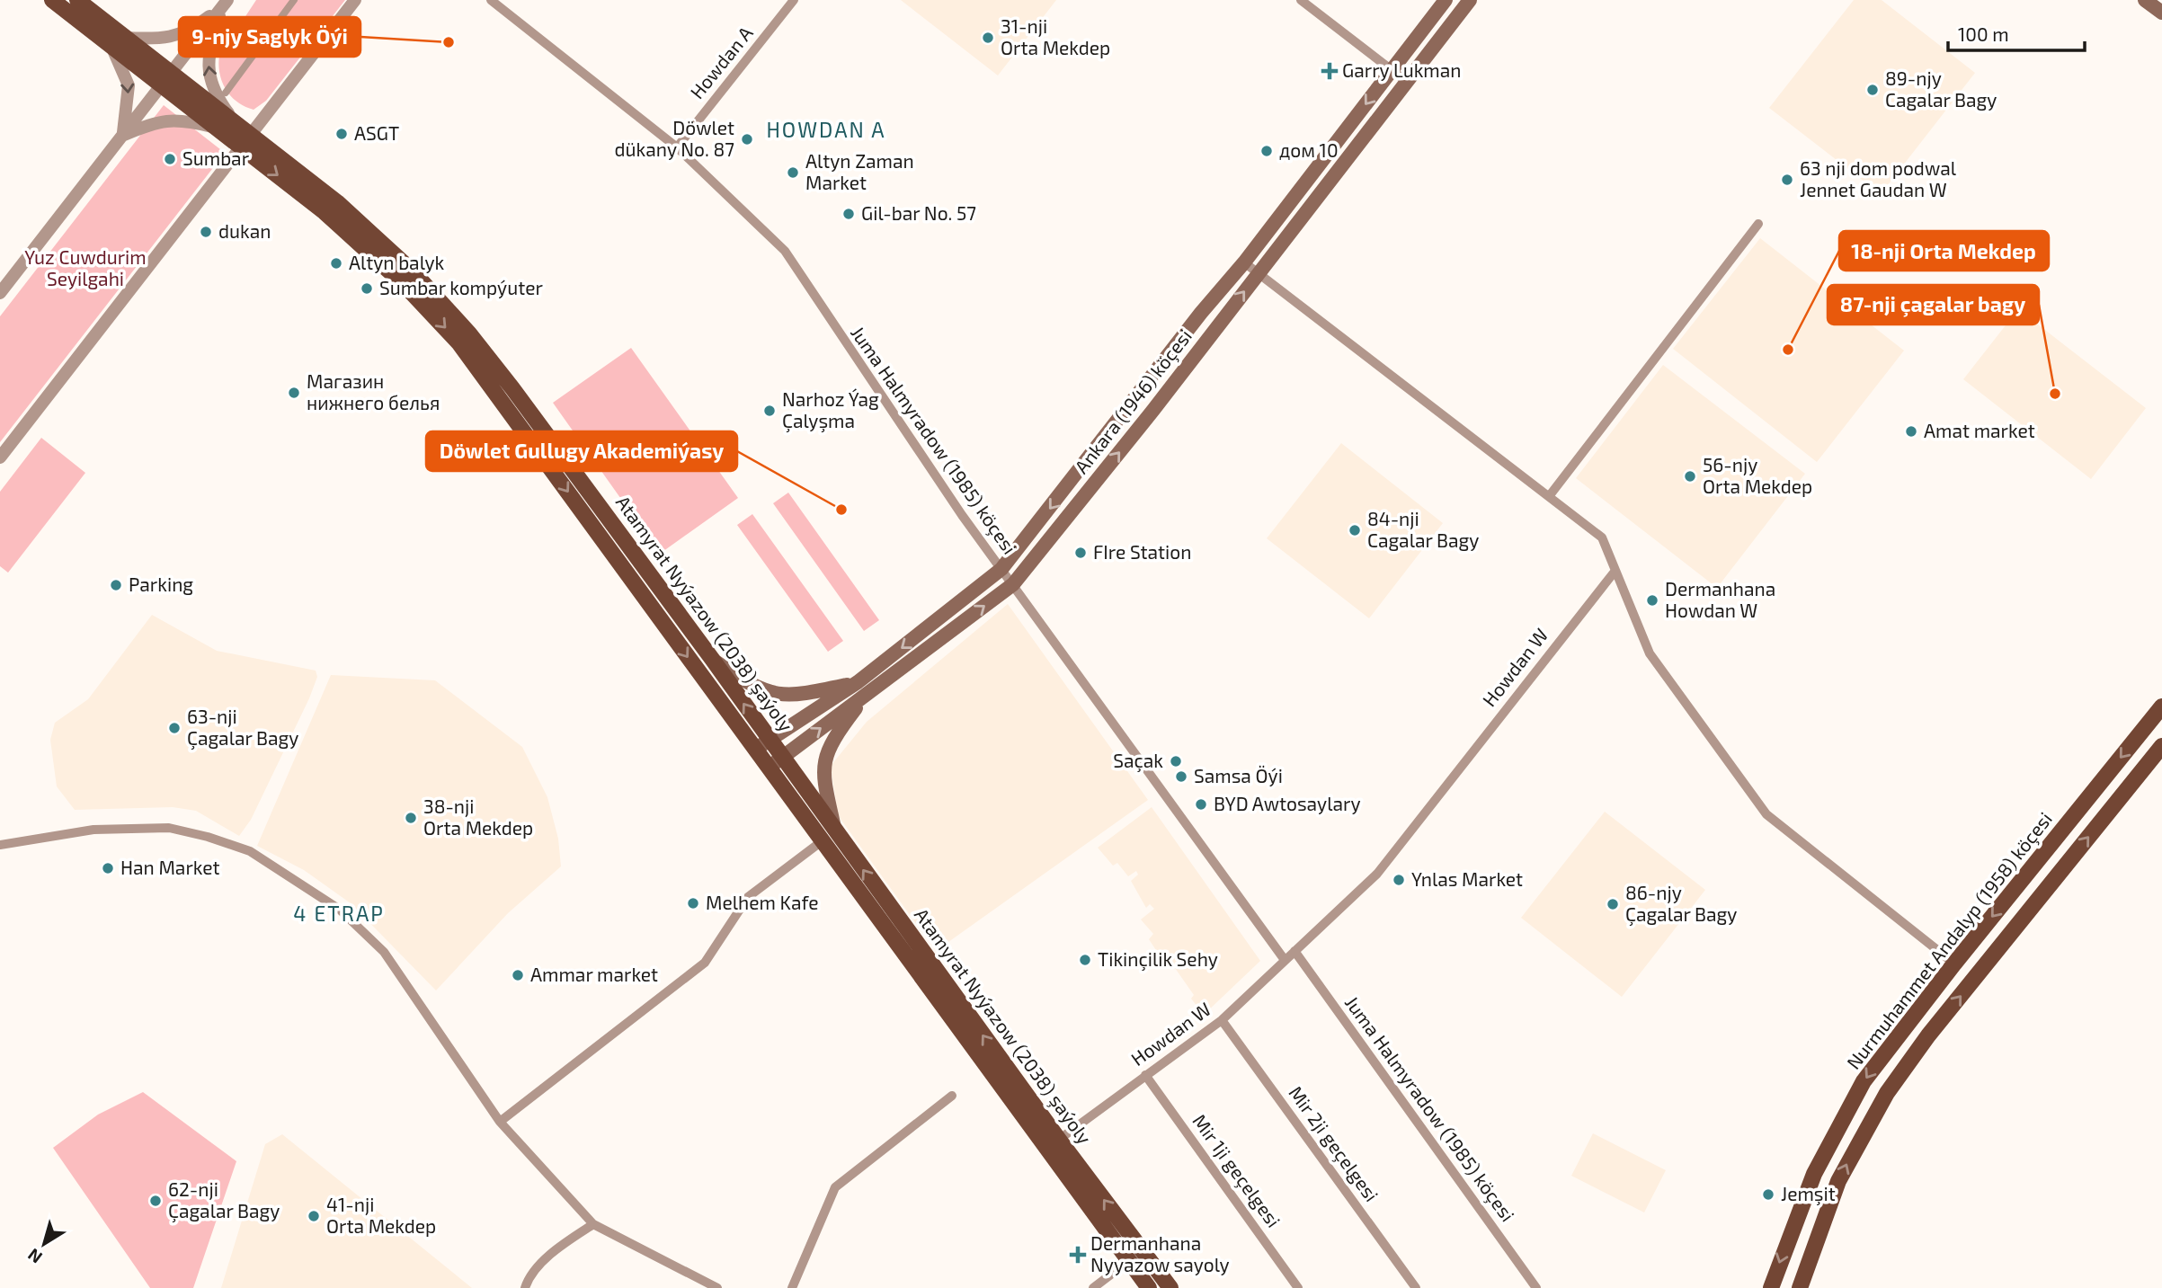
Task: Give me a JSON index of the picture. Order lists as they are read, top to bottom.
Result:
{
  "streets": {
    "main road": ["Ankara (1946) köçesi", "Atamyrat Nyýazow (2038) şaýoly", "Nurmuhammet Andalyp (1958) köçesi"],
    "street": [
      "Howdan A",
      "Juma Halmyradow (1985) köçesi",
      "Howdan W",
      "Mir 2ji geçelgesi",
      "Mir 1ji geçelgesi"
    ]
  },
  "crossings": [
    ["Howdan A", "Juma Halmyradow (1985) köçesi"],
    ["Ankara (1946) köçesi", "Juma Halmyradow (1985) köçesi"],
    ["Ankara (1946) köçesi", "Atamyrat Nyýazow (2038) şaýoly"],
    ["Juma Halmyradow (1985) köçesi", "Howdan W"],
    ["Atamyrat Nyýazow (2038) şaýoly", "Howdan W"],
    ["Howdan W", "Mir 2ji geçelgesi"],
    ["Howdan W", "Mir 1ji geçelgesi"]
  ],
  "districts": ["HOWDAN A", "4 ETRAP"],
  "parks": ["Yuz Cuwdurim Seyilgahi"],
  "places": {
    "other": [
      "31-nji Orta Mekdep",
      "9-njy Saglyk Öýi",
      "89-njy Cagalar Bagy",
      "ASGT",
      "Döwlet dükany No. 87",
      "дом 10",
      "Sumbar",
      "Altyn Zaman Market",
      "63 nji dom podwal Jennet Gaudan W",
      "Gil-bar No. 57",
      "dukan",
      "Altyn balyk",
      "Sumbar kompýuter",
      "18-nji Orta Mekdep",
      "Магазин нижнего белья",
      "87-nji çagalar bagy",
      "Narhoz Ýag Çalyşma",
      "Amat market",
      "56-njy Orta Mekdep",
      "Döwlet Gullugy Akademiýasy",
      "84-nji Cagalar Bagy",
      "FIre Station",
      "Parking",
      "Dermanhana Howdan W",
      "63-nji Çagalar Bagy",
      "Saçak",
      "Samsa Öýi",
      "BYD Awtosaylary",
      "38-nji Orta Mekdep",
      "Han Market",
      "Ynlas Market",
      "Melhem Kafe",
      "86-njy Çagalar Bagy",
      "Tikinçilik Sehy",
      "Ammar market",
      "Jemşit",
      "62-nji Çagalar Bagy",
      "41-nji Orta Mekdep"
    ],
    "health": ["Garry Lukman", "Dermanhana Nyyazow sayoly"]
  },
  "scale_bar": "100 m",
  "north": "bottom left"
}
